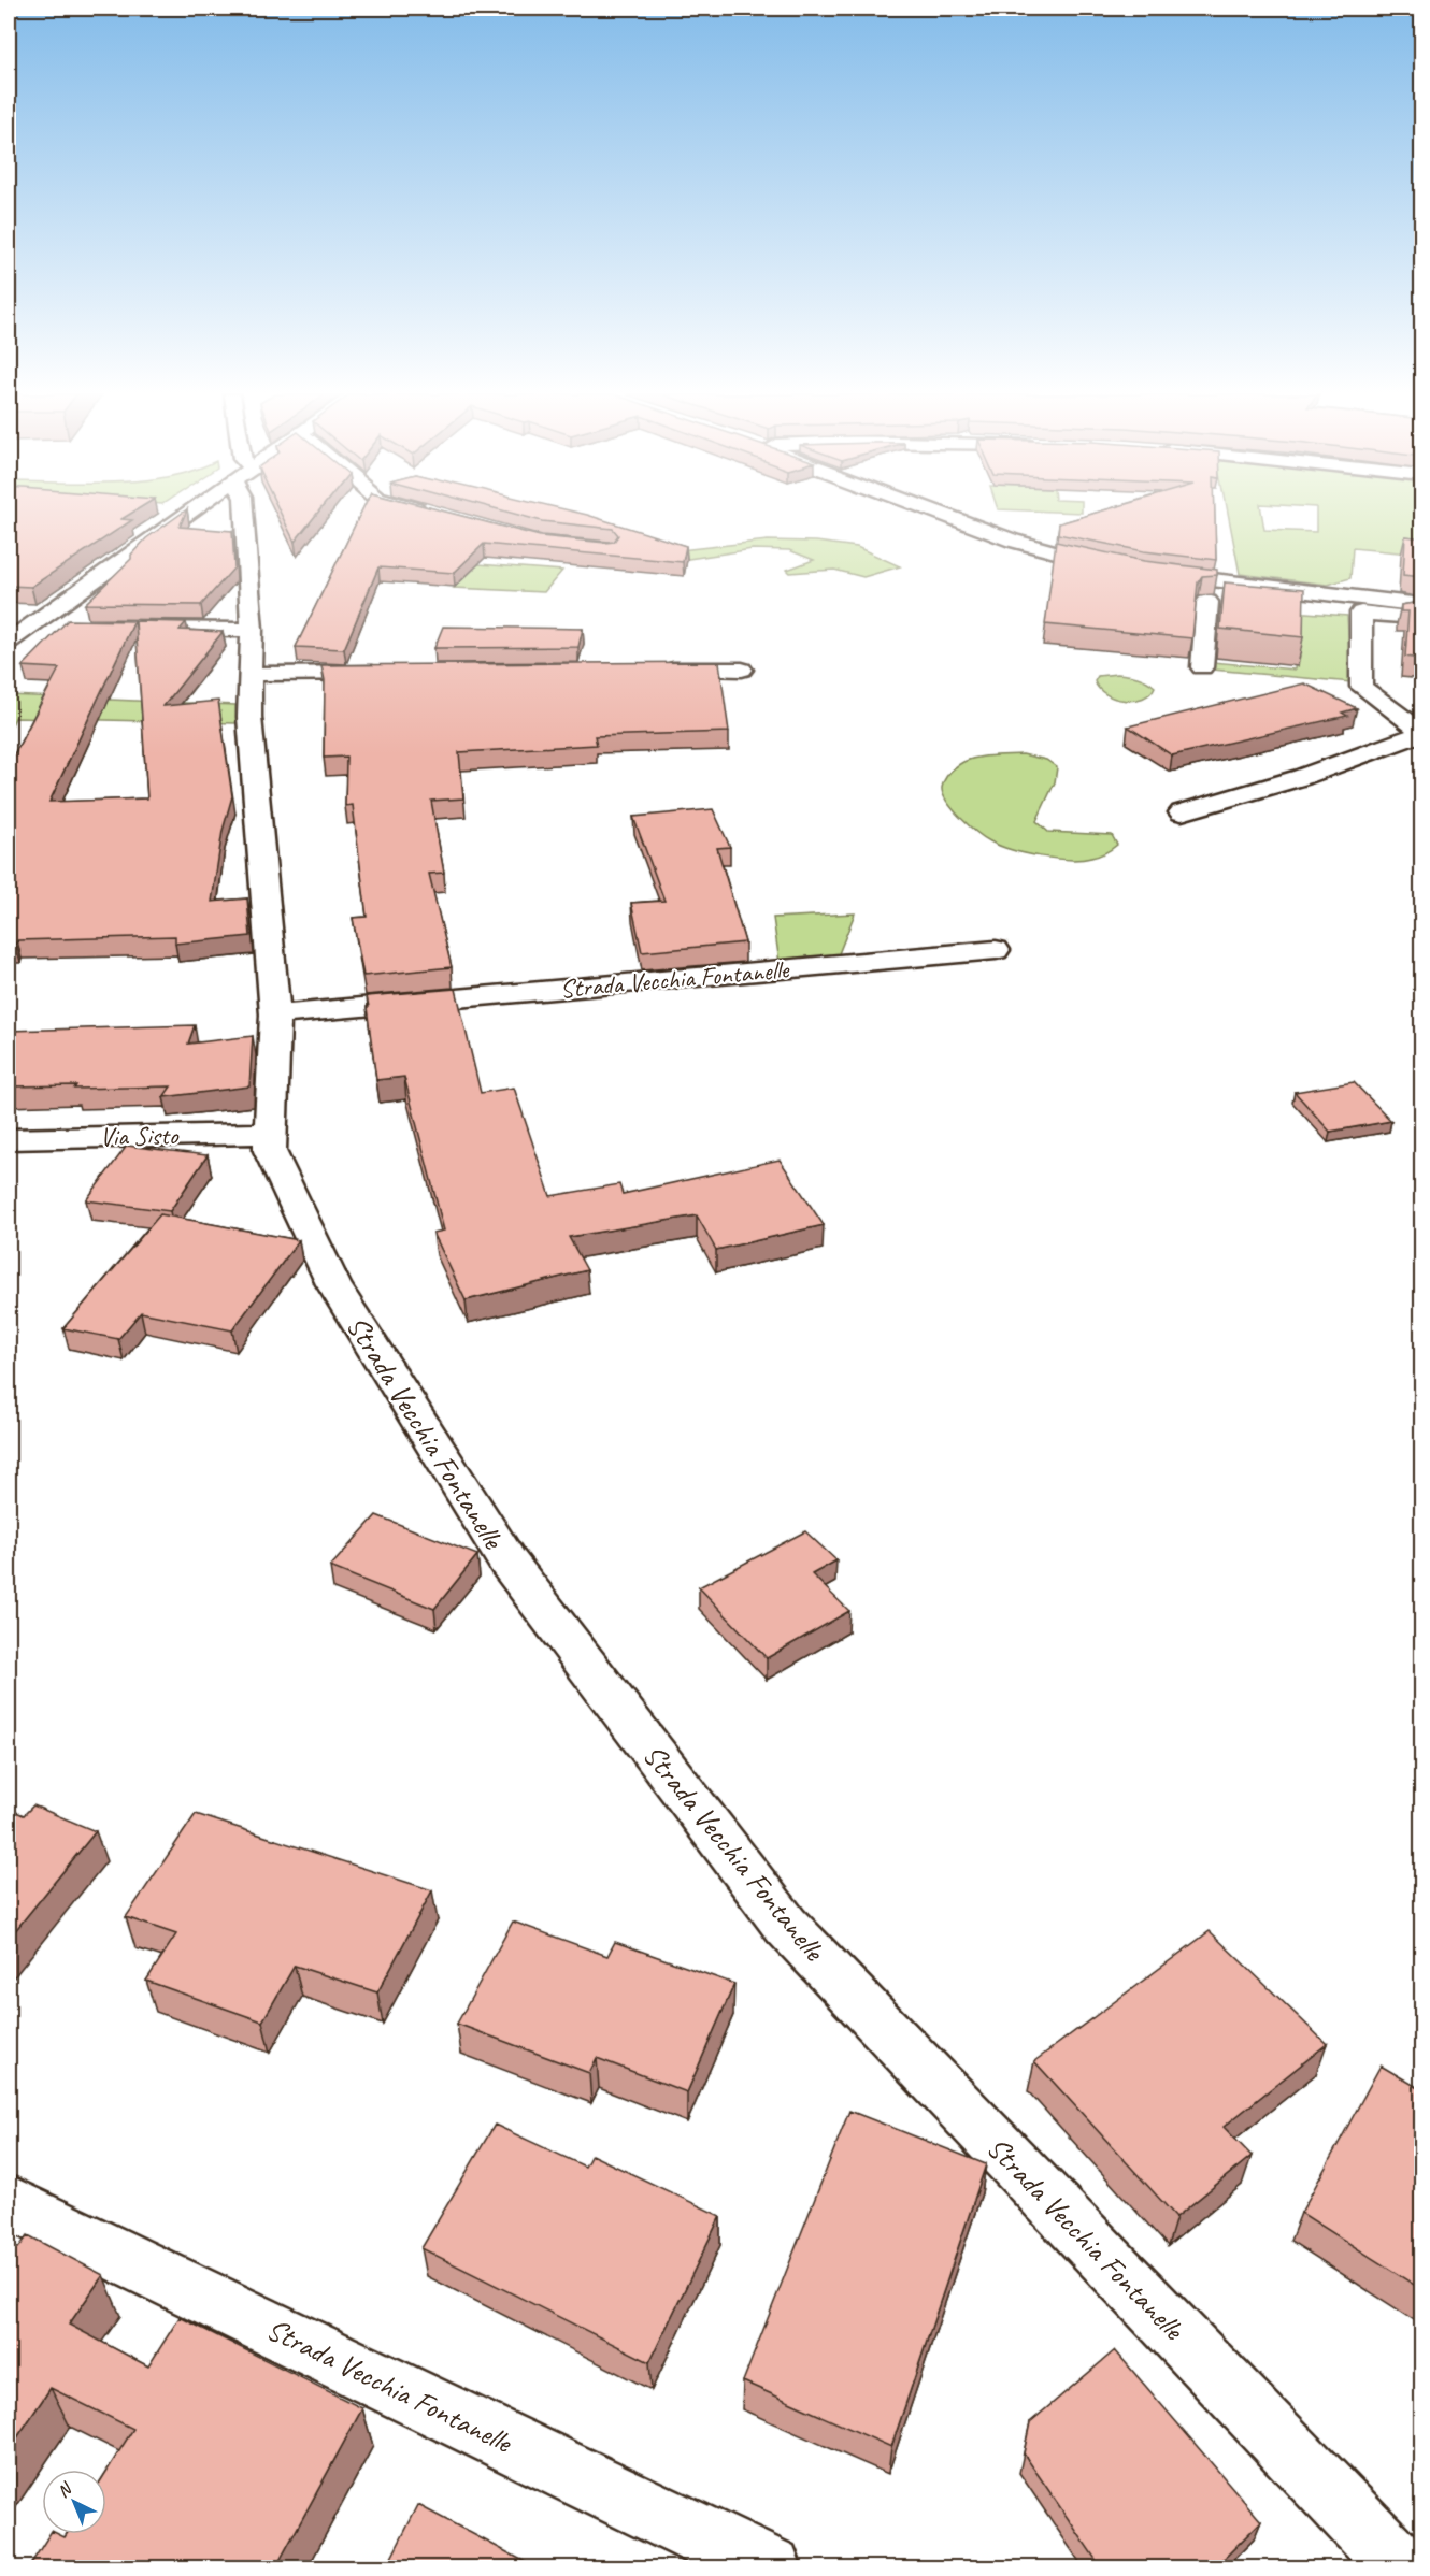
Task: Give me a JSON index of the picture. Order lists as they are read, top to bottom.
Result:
{
  "streets": {
    "street": ["Strada Vecchia Fontanelle", "Via Sisto"]
  },
  "crossings": [
    ["Strada Vecchia Fontanelle", "Via Sisto"]
  ],
  "north": "top left"
}
